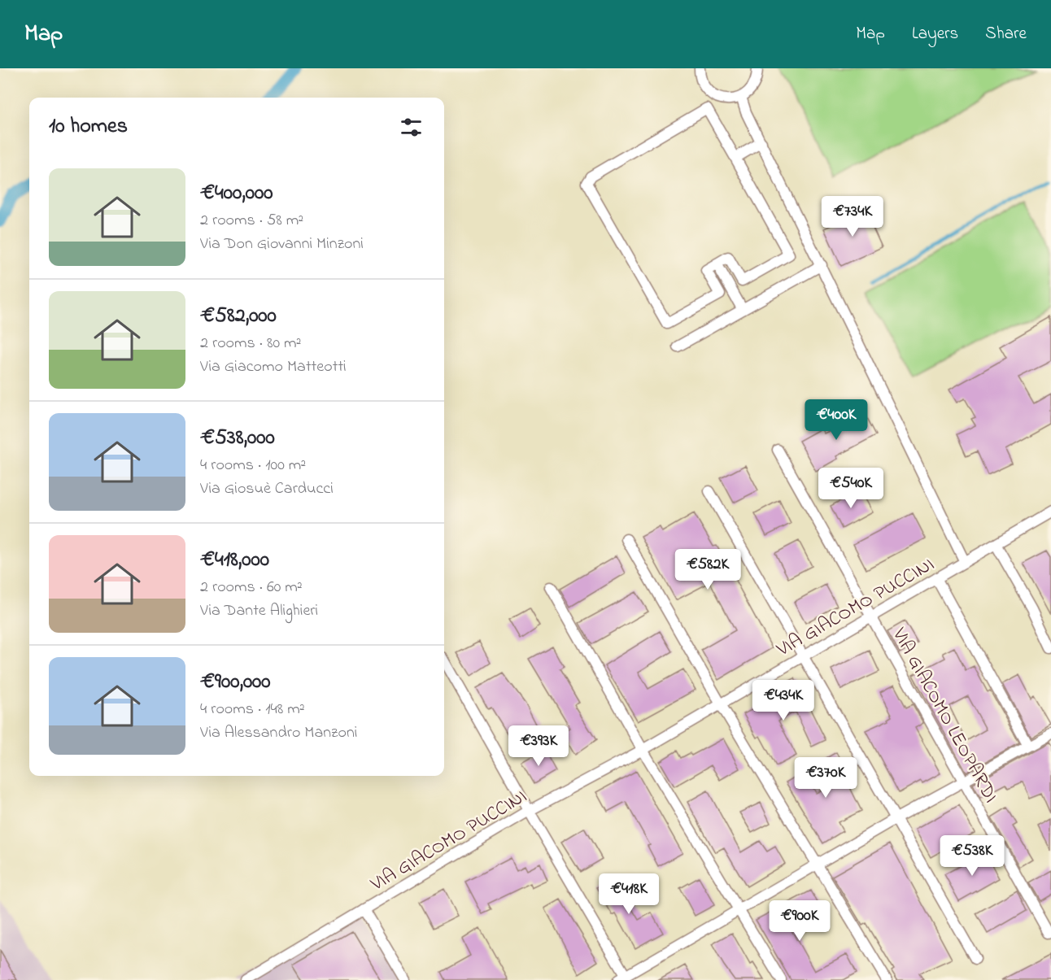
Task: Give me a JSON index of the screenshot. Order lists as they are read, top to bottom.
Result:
{
  "streets": {
    "street": ["VIA GIACOMO PUCCINI", "VIA GIACOMO LEOPARDI"]
  },
  "crossings": [
    ["VIA GIACOMO PUCCINI", "VIA GIACOMO LEOPARDI"]
  ],
  "page": {
    "header": "Map",
    "nav": ["Map", "Layers", "Share"],
    "heading": "10 homes",
    "list": [
      {
        "name": "€400,000",
        "note": "2 rooms · 58 m² · Via Don Giovanni Minzoni"
      },
      {
        "name": "€582,000",
        "note": "2 rooms · 80 m² · Via Giacomo Matteotti"
      },
      {
        "name": "€538,000",
        "note": "4 rooms · 100 m² · Via Giosuè Carducci"
      },
      {
        "name": "€418,000",
        "note": "2 rooms · 60 m² · Via Dante Alighieri"
      },
      {
        "name": "€900,000",
        "note": "4 rooms · 148 m² · Via Alessandro Manzoni"
      }
    ],
    "price": [
      "€734K",
      "€400K",
      "€540K",
      "€582K",
      "€434K",
      "€393K",
      "€370K",
      "€538K",
      "€418K",
      "€900K"
    ]
  }
}
